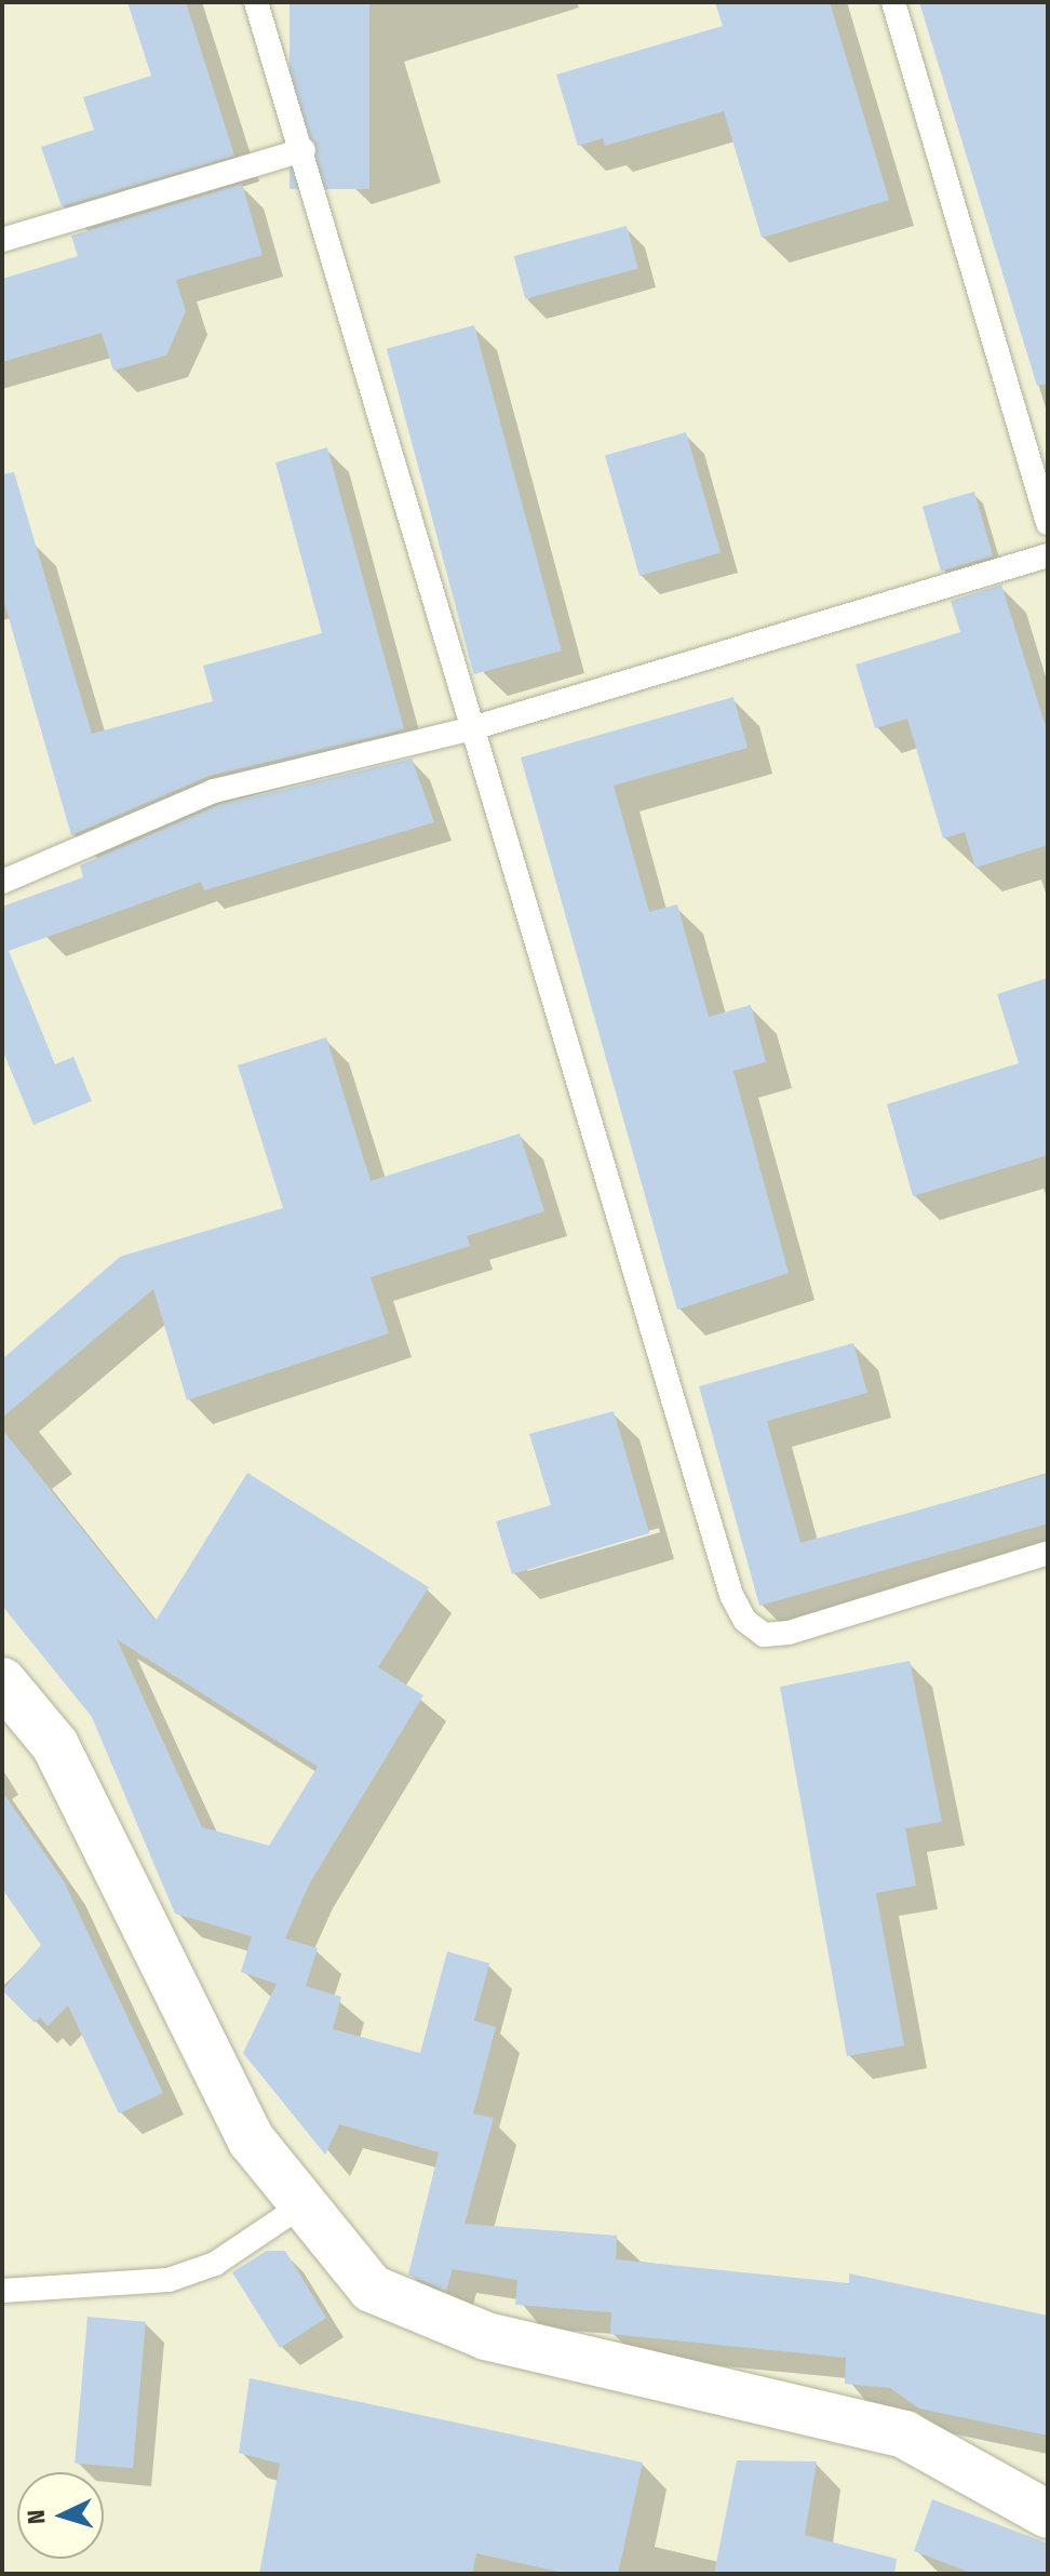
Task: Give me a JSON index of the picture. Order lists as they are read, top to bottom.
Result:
{
  "north": "left"
}
